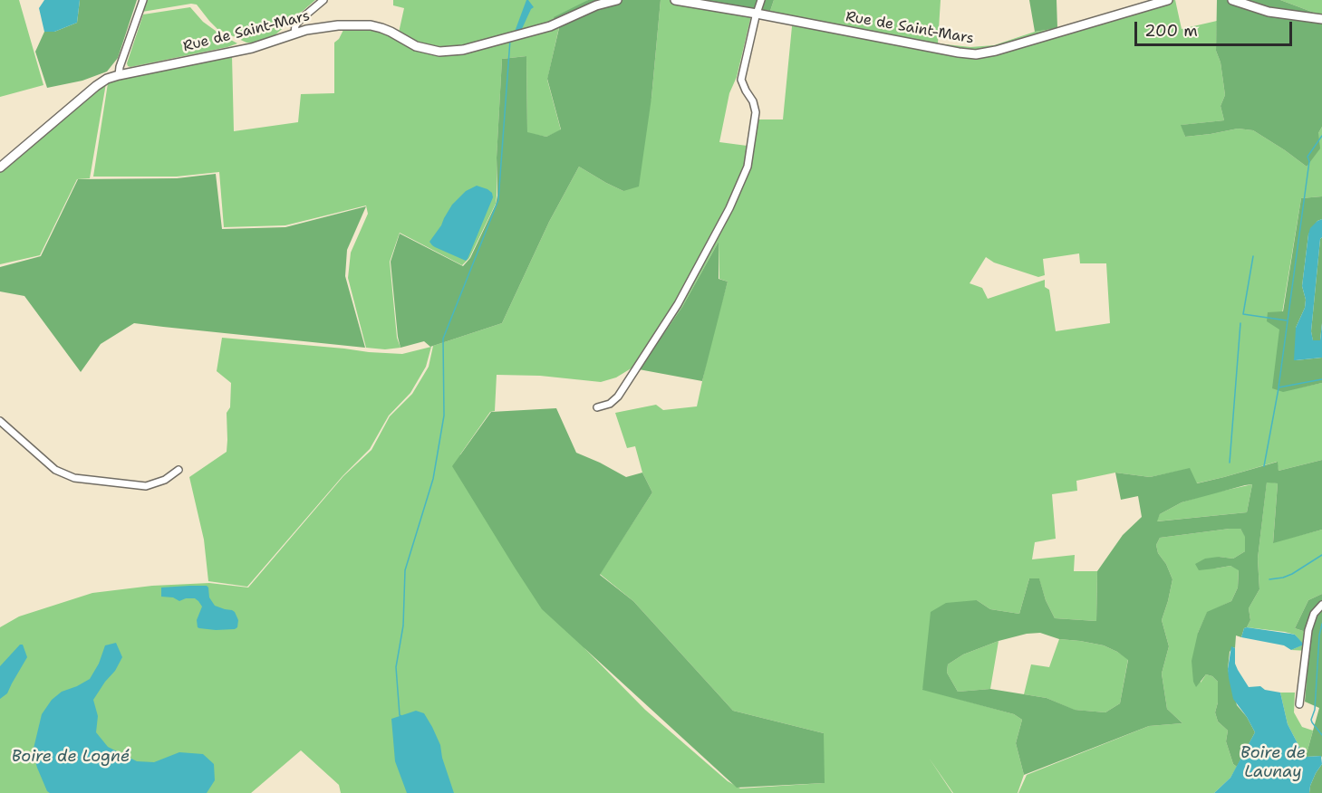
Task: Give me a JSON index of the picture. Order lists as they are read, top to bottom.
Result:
{
  "streets": {
    "street": ["Rue de Saint-Mars"]
  },
  "water": ["Boire de Launay", "Boire de Logné"],
  "scale_bar": "200 m"
}
